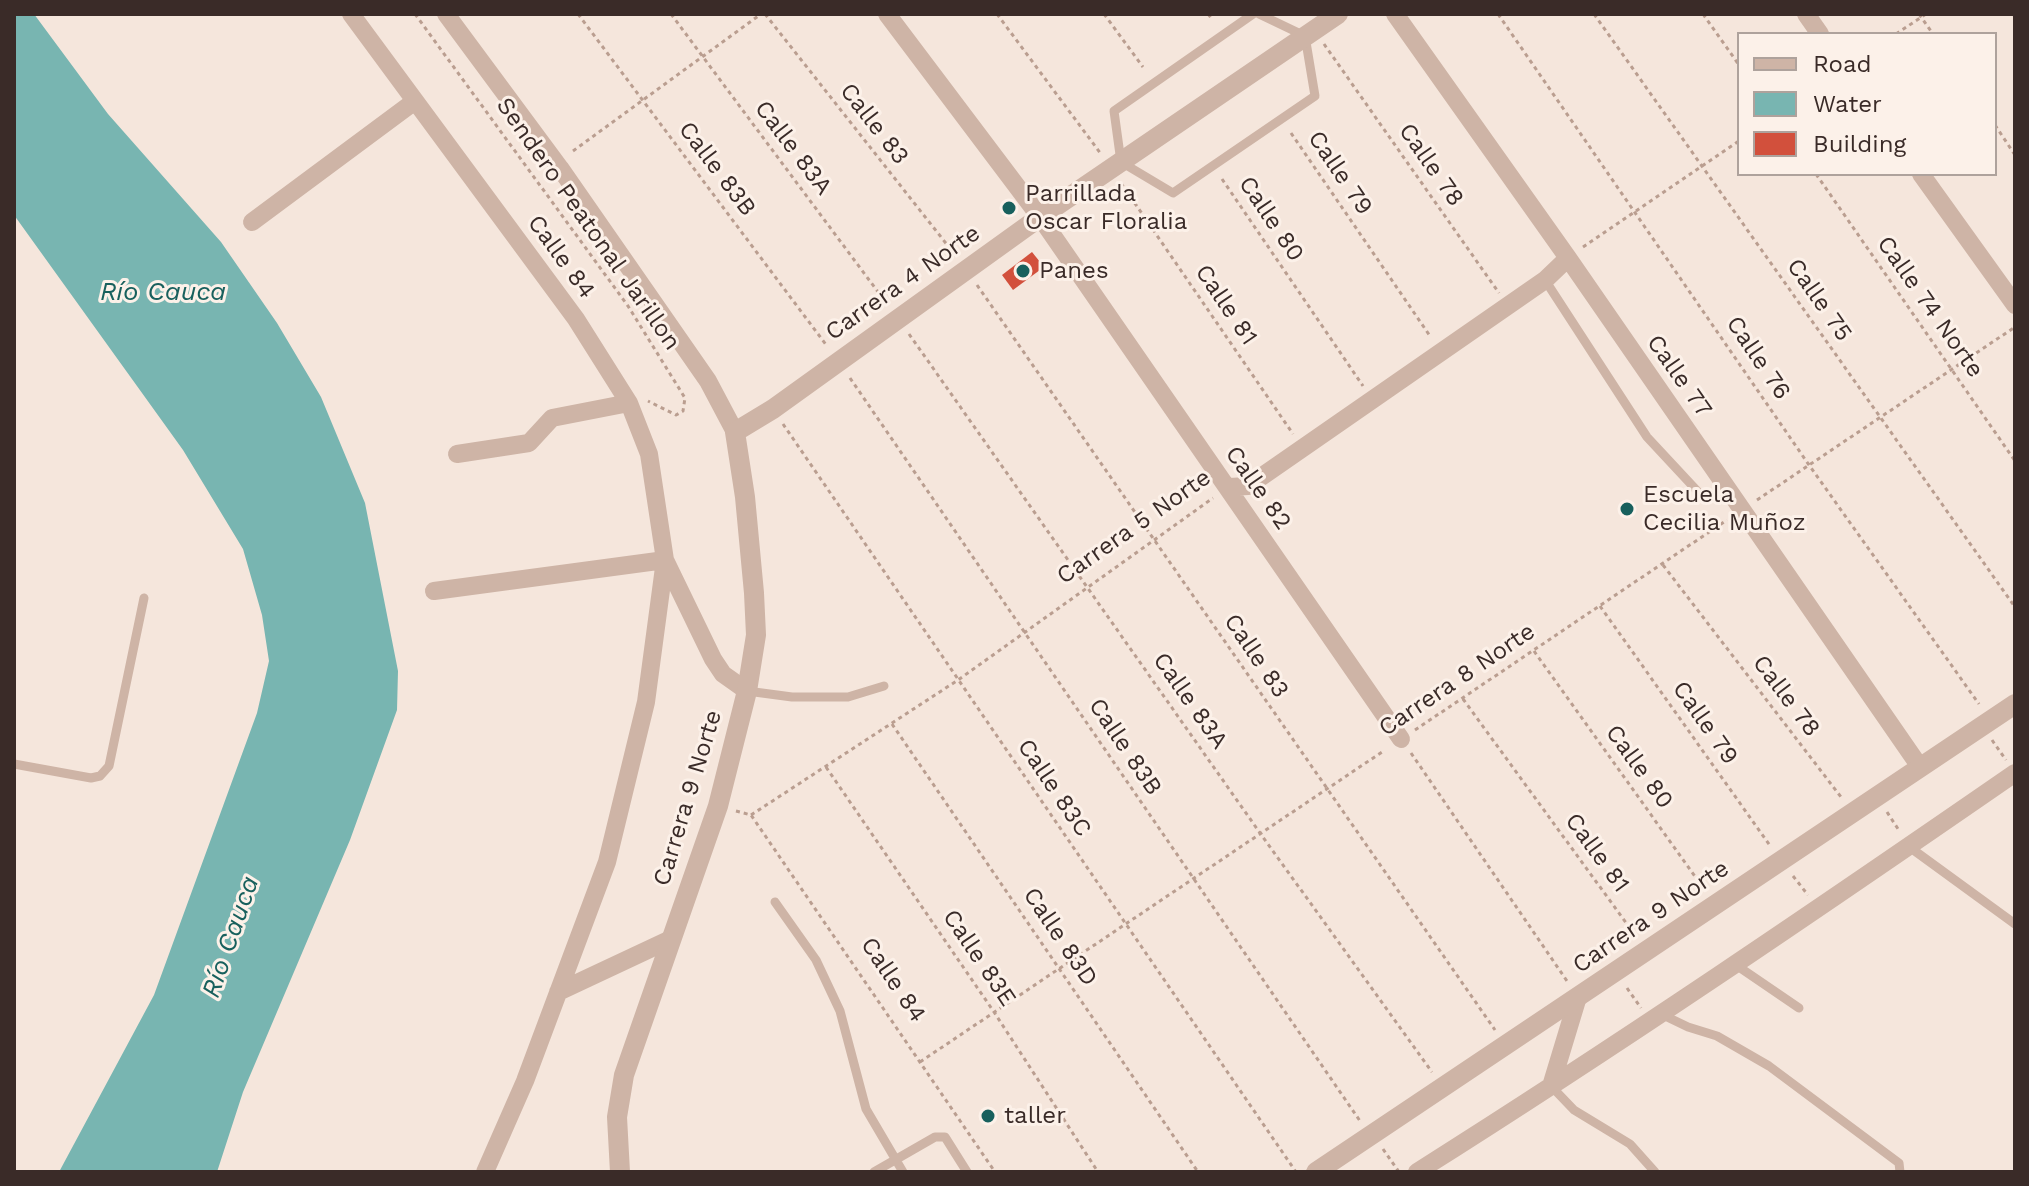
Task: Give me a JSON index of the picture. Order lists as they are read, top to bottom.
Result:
{
  "streets": {
    "street": [
      "Calle 84",
      "Carrera 4 Norte",
      "Calle 77",
      "Calle 82",
      "Carrera 5 Norte",
      "Carrera 9 Norte"
    ],
    "path": [
      "Calle 83",
      "Calle 83A",
      "Calle 78",
      "Calle 83B",
      "Calle 79",
      "Calle 80",
      "Sendero Peatonal Jarillon",
      "Calle 75",
      "Calle 81",
      "Calle 74 Norte",
      "Calle 76",
      "Carrera 8 Norte",
      "Calle 83C",
      "Calle 83D",
      "Calle 83E"
    ]
  },
  "crossings": [
    ["Calle 83", "Carrera 5 Norte"],
    ["Calle 83", "Carrera 8 Norte"],
    ["Calle 83", "Carrera 9 Norte"],
    ["Calle 83A", "Carrera 5 Norte"],
    ["Calle 83A", "Carrera 8 Norte"],
    ["Calle 83A", "Carrera 9 Norte"],
    ["Calle 78", "Carrera 4 Norte"],
    ["Calle 78", "Carrera 5 Norte"],
    ["Calle 78", "Carrera 8 Norte"],
    ["Calle 78", "Carrera 9 Norte"],
    ["Calle 83B", "Carrera 5 Norte"],
    ["Calle 83B", "Carrera 8 Norte"],
    ["Calle 83B", "Carrera 9 Norte"],
    ["Calle 79", "Carrera 5 Norte"],
    ["Calle 79", "Carrera 8 Norte"],
    ["Calle 79", "Carrera 9 Norte"],
    ["Calle 80", "Carrera 5 Norte"],
    ["Calle 80", "Carrera 8 Norte"],
    ["Calle 80", "Carrera 9 Norte"],
    ["Sendero Peatonal Jarillon", "Calle 84"],
    ["Calle 84", "Carrera 4 Norte"],
    ["Calle 84", "Carrera 5 Norte"],
    ["Calle 84", "Carrera 8 Norte"],
    ["Calle 84", "Carrera 9 Norte"],
    ["Carrera 4 Norte", "Calle 81"],
    ["Carrera 4 Norte", "Calle 82"],
    ["Carrera 4 Norte", "Carrera 9 Norte"],
    ["Calle 75", "Carrera 8 Norte"],
    ["Calle 81", "Carrera 5 Norte"],
    ["Calle 81", "Carrera 8 Norte"],
    ["Calle 81", "Carrera 9 Norte"],
    ["Calle 74 Norte", "Carrera 8 Norte"],
    ["Calle 76", "Carrera 8 Norte"],
    ["Calle 76", "Carrera 9 Norte"],
    ["Calle 77", "Carrera 5 Norte"],
    ["Calle 77", "Carrera 8 Norte"],
    ["Calle 77", "Carrera 9 Norte"],
    ["Calle 82", "Carrera 5 Norte"],
    ["Calle 82", "Carrera 8 Norte"],
    ["Carrera 5 Norte", "Calle 83C"],
    ["Carrera 5 Norte", "Calle 83D"],
    ["Carrera 5 Norte", "Calle 83E"],
    ["Carrera 8 Norte", "Calle 83C"],
    ["Carrera 8 Norte", "Calle 83D"],
    ["Carrera 8 Norte", "Calle 83E"]
  ],
  "water": ["Río Cauca"],
  "places": [
    "Parrillada Oscar Floralia",
    "Panes",
    "Escuela Cecilia Muñoz",
    "taller"
  ],
  "legend": ["Road", "Water", "Building"]
}
